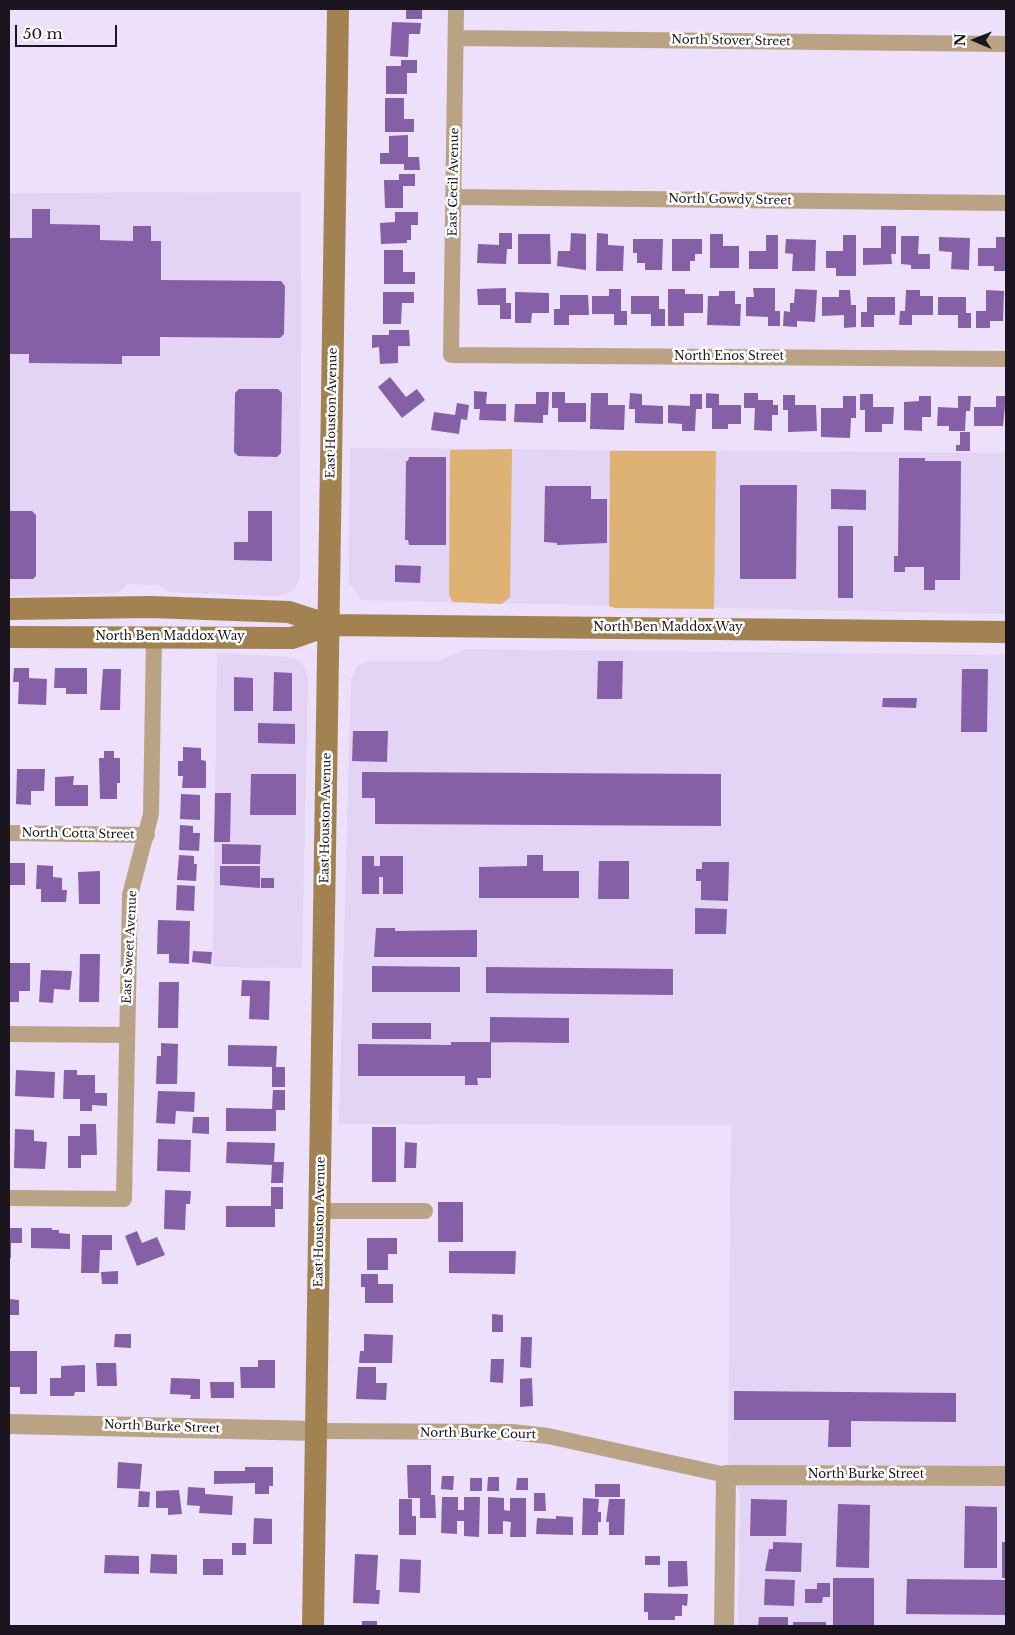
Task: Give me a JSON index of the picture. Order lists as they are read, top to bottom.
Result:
{
  "streets": {
    "main road": ["East Houston Avenue", "North Ben Maddox Way"],
    "street": [
      "North Stover Street",
      "East Cecil Avenue",
      "North Gowdy Street",
      "North Enos Street",
      "North Cotta Street",
      "East Sweet Avenue",
      "North Burke Street",
      "North Burke Court"
    ]
  },
  "crossings": [
    ["North Stover Street", "East Cecil Avenue"],
    ["East Cecil Avenue", "North Gowdy Street"],
    ["East Cecil Avenue", "North Enos Street"],
    ["East Houston Avenue", "North Ben Maddox Way"],
    ["East Houston Avenue", "North Burke Street"],
    ["East Houston Avenue", "North Burke Court"],
    ["North Ben Maddox Way", "East Sweet Avenue"],
    ["North Cotta Street", "East Sweet Avenue"],
    ["North Burke Street", "North Burke Court"]
  ],
  "scale_bar": "50 m",
  "north": "left"
}
